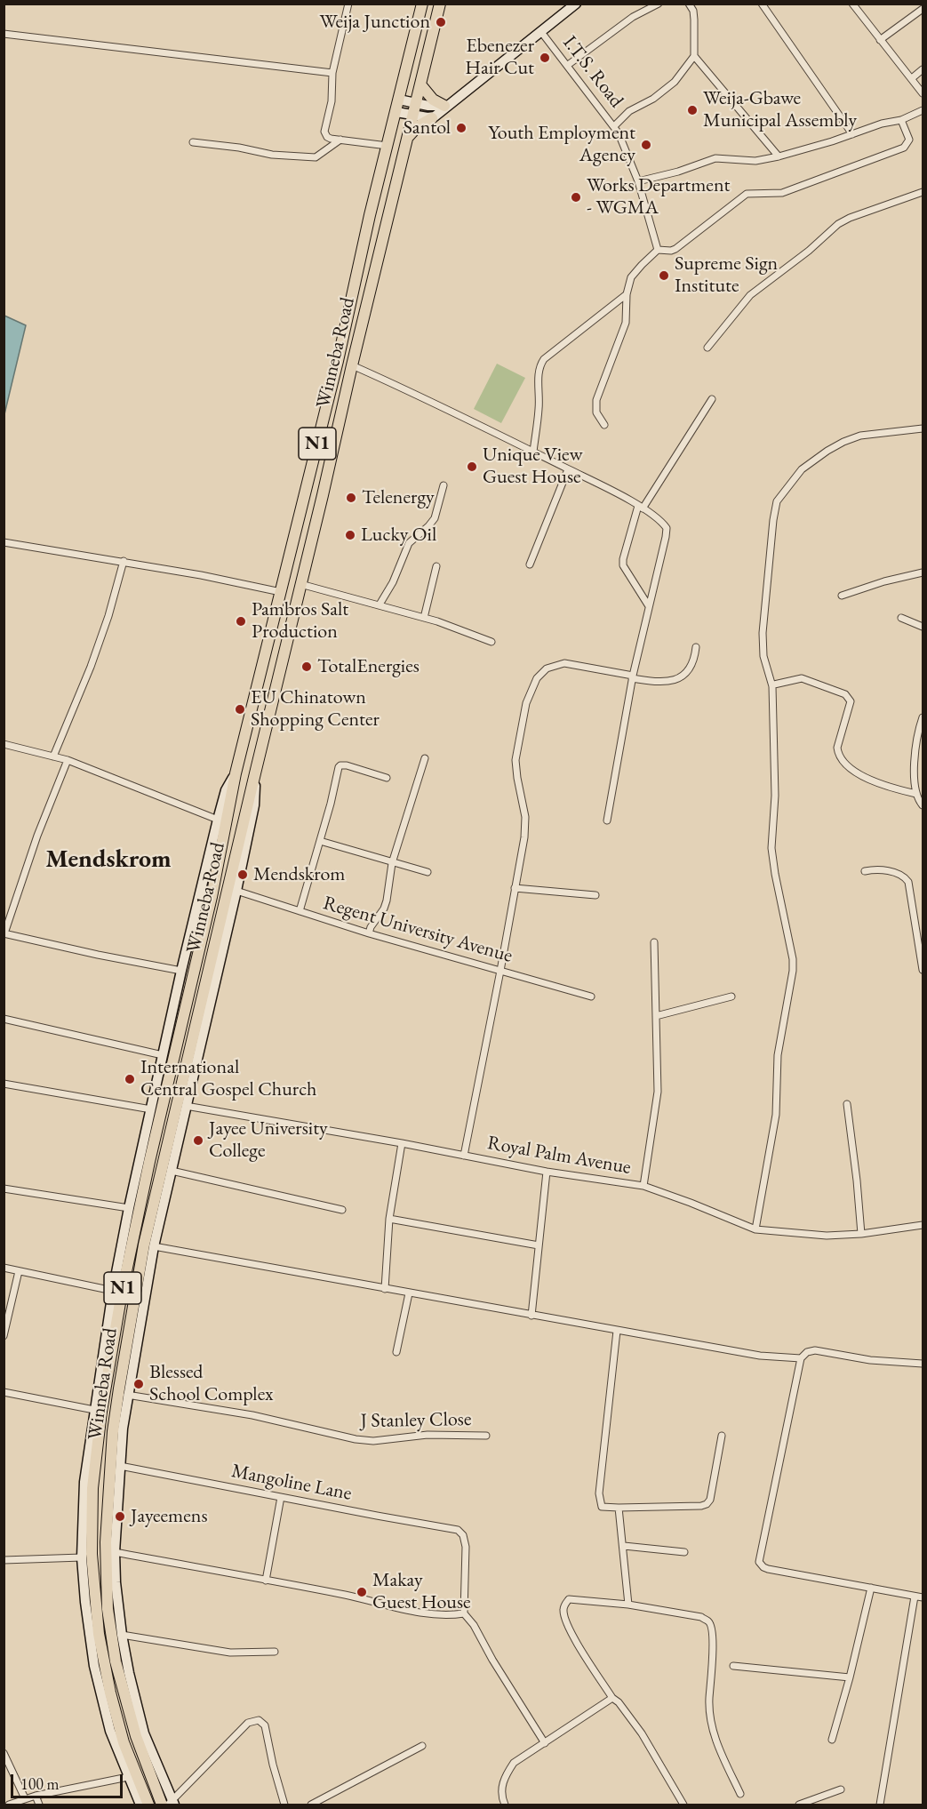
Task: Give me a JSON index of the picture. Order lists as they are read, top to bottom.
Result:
{
  "streets": {
    "highway": ["Winneba Road", "N1"],
    "street": [
      "I.T.S. Road",
      "Regent University Avenue",
      "Royal Palm Avenue",
      "J Stanley Close",
      "Mangoline Lane"
    ]
  },
  "districts": ["Mendskrom"],
  "places": [
    "Weija Junction",
    "Ebenezer Hair Cut",
    "Weija-Gbawe Municipal Assembly",
    "Santol",
    "Youth Employment Agency",
    "Works Department - WGMA",
    "Supreme Sign Institute",
    "Unique View Guest House",
    "Telenergy",
    "Lucky Oil",
    "Pambros Salt Production",
    "TotalEnergies",
    "EU Chinatown Shopping Center",
    "Mendskrom",
    "International Central Gospel Church",
    "Jayee University College",
    "Blessed School Complex",
    "Jayeemens",
    "Makay Guest House"
  ],
  "scale_bar": "100 m"
}
